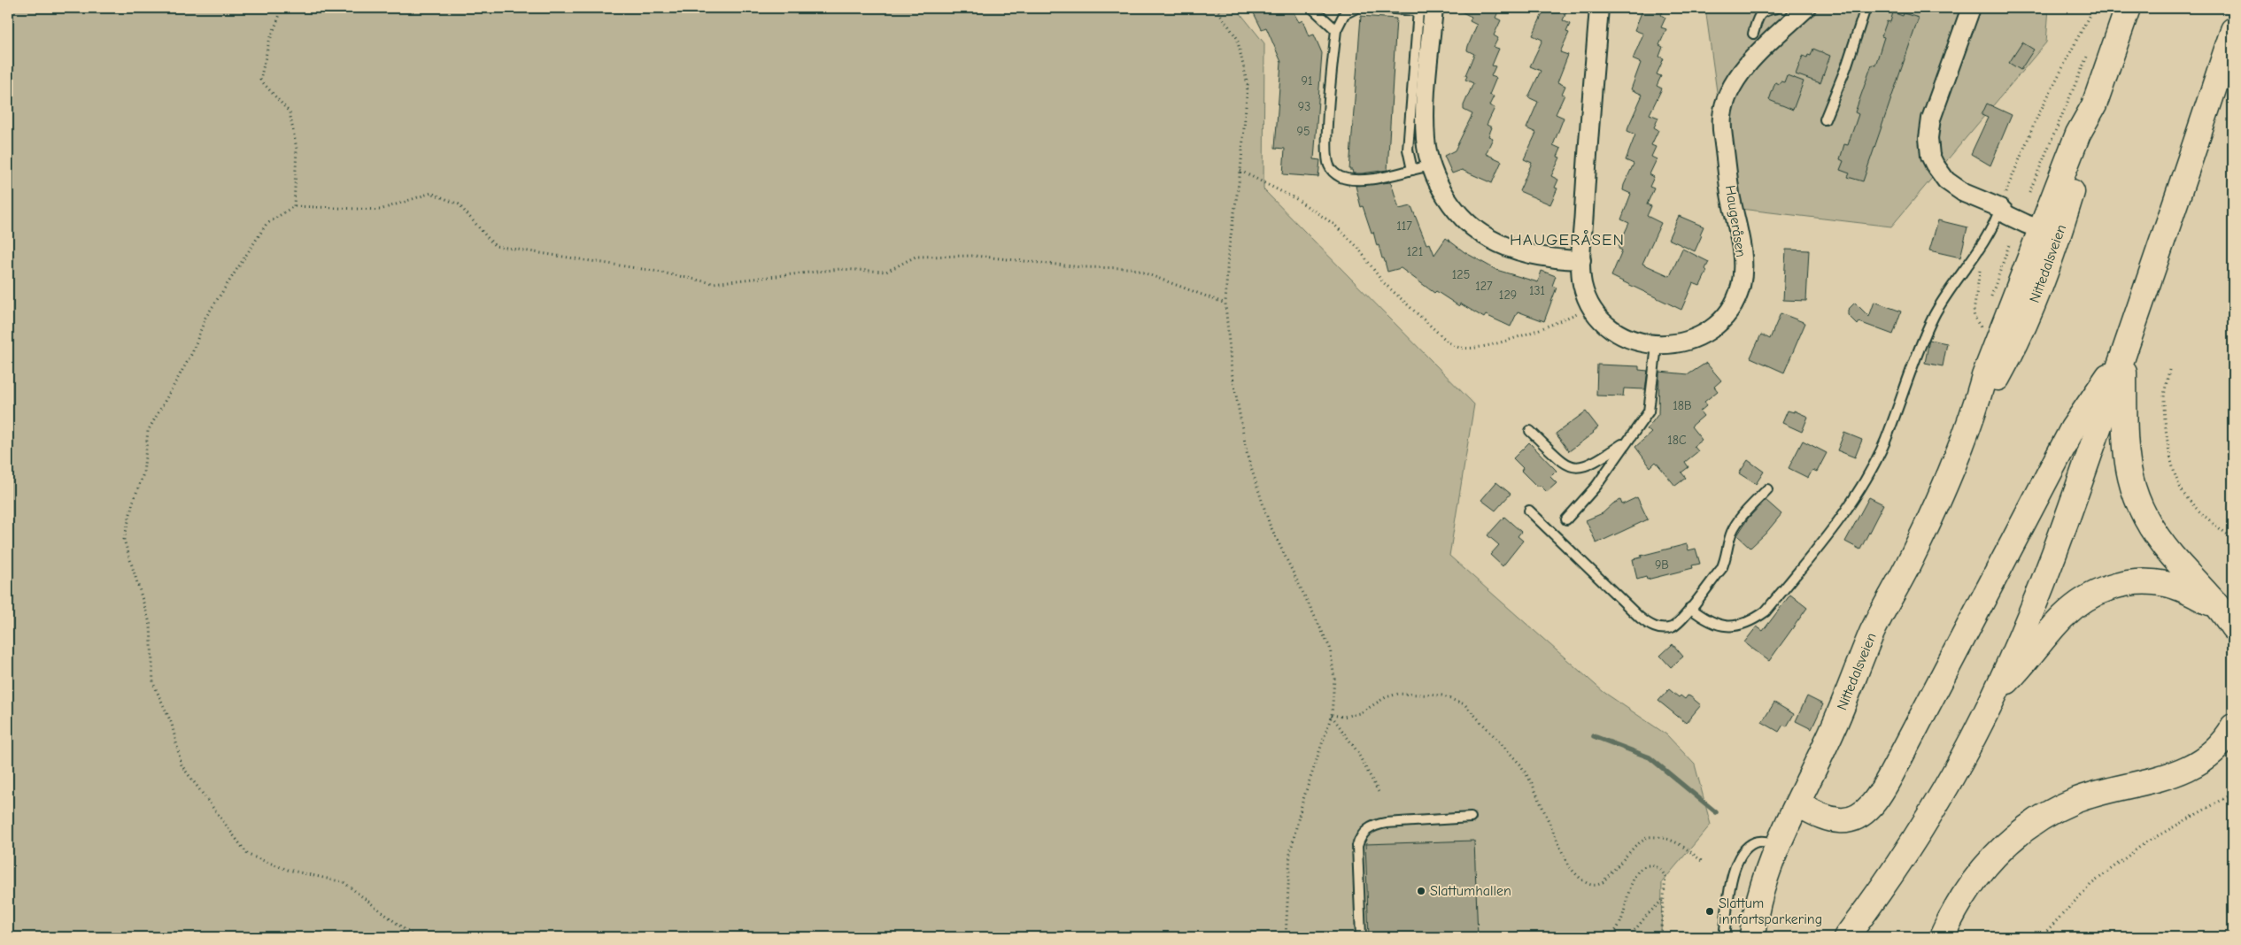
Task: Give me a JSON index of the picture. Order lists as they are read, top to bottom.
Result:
{
  "streets": {
    "main road": ["Nittedalsveien"],
    "street": ["Haugeråsen"]
  },
  "districts": ["HAUGERÅSEN"],
  "places": ["Slattumhallen", "Slattum innfartsparkering"],
  "house_numbers": [
    "91",
    "93",
    "95",
    "117",
    "121",
    "125",
    "127",
    "131",
    "129",
    "18B",
    "18C",
    "9B"
  ]
}
